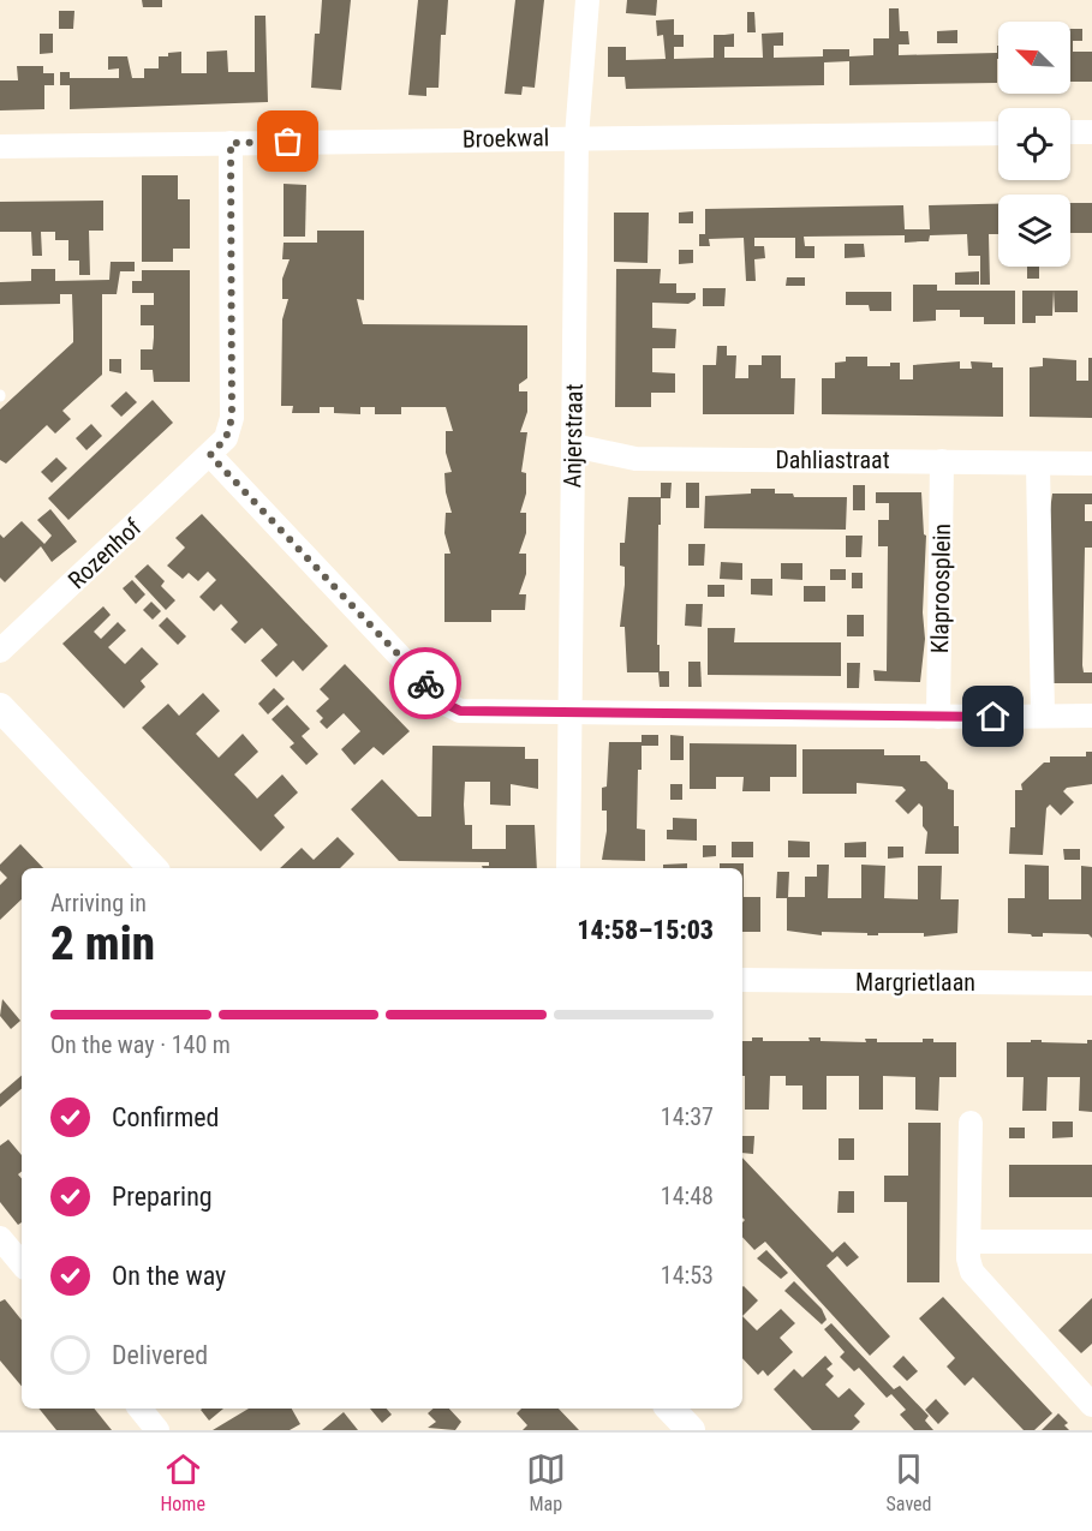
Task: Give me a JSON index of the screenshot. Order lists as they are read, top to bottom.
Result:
{
  "streets": {
    "street": [
      "Broekwal",
      "Anjerstraat",
      "Dahliastraat",
      "Rozenhof",
      "Klaproosplein",
      "Margrietlaan"
    ]
  },
  "crossings": [
    ["Broekwal", "Anjerstraat"],
    ["Broekwal", "Rozenhof"],
    ["Anjerstraat", "Dahliastraat"],
    ["Dahliastraat", "Klaproosplein"]
  ],
  "north": "top left",
  "page": {
    "heading": ["2 min", "Arriving in", "14:58–15:03"],
    "bar": "On the way · 140 m",
    "list": [
      ["Confirmed", "14:37"],
      ["Preparing", "14:48"],
      ["On the way", "14:53"],
      "Delivered"
    ],
    "tabs": ["Home", "Map", "Saved"]
  }
}
